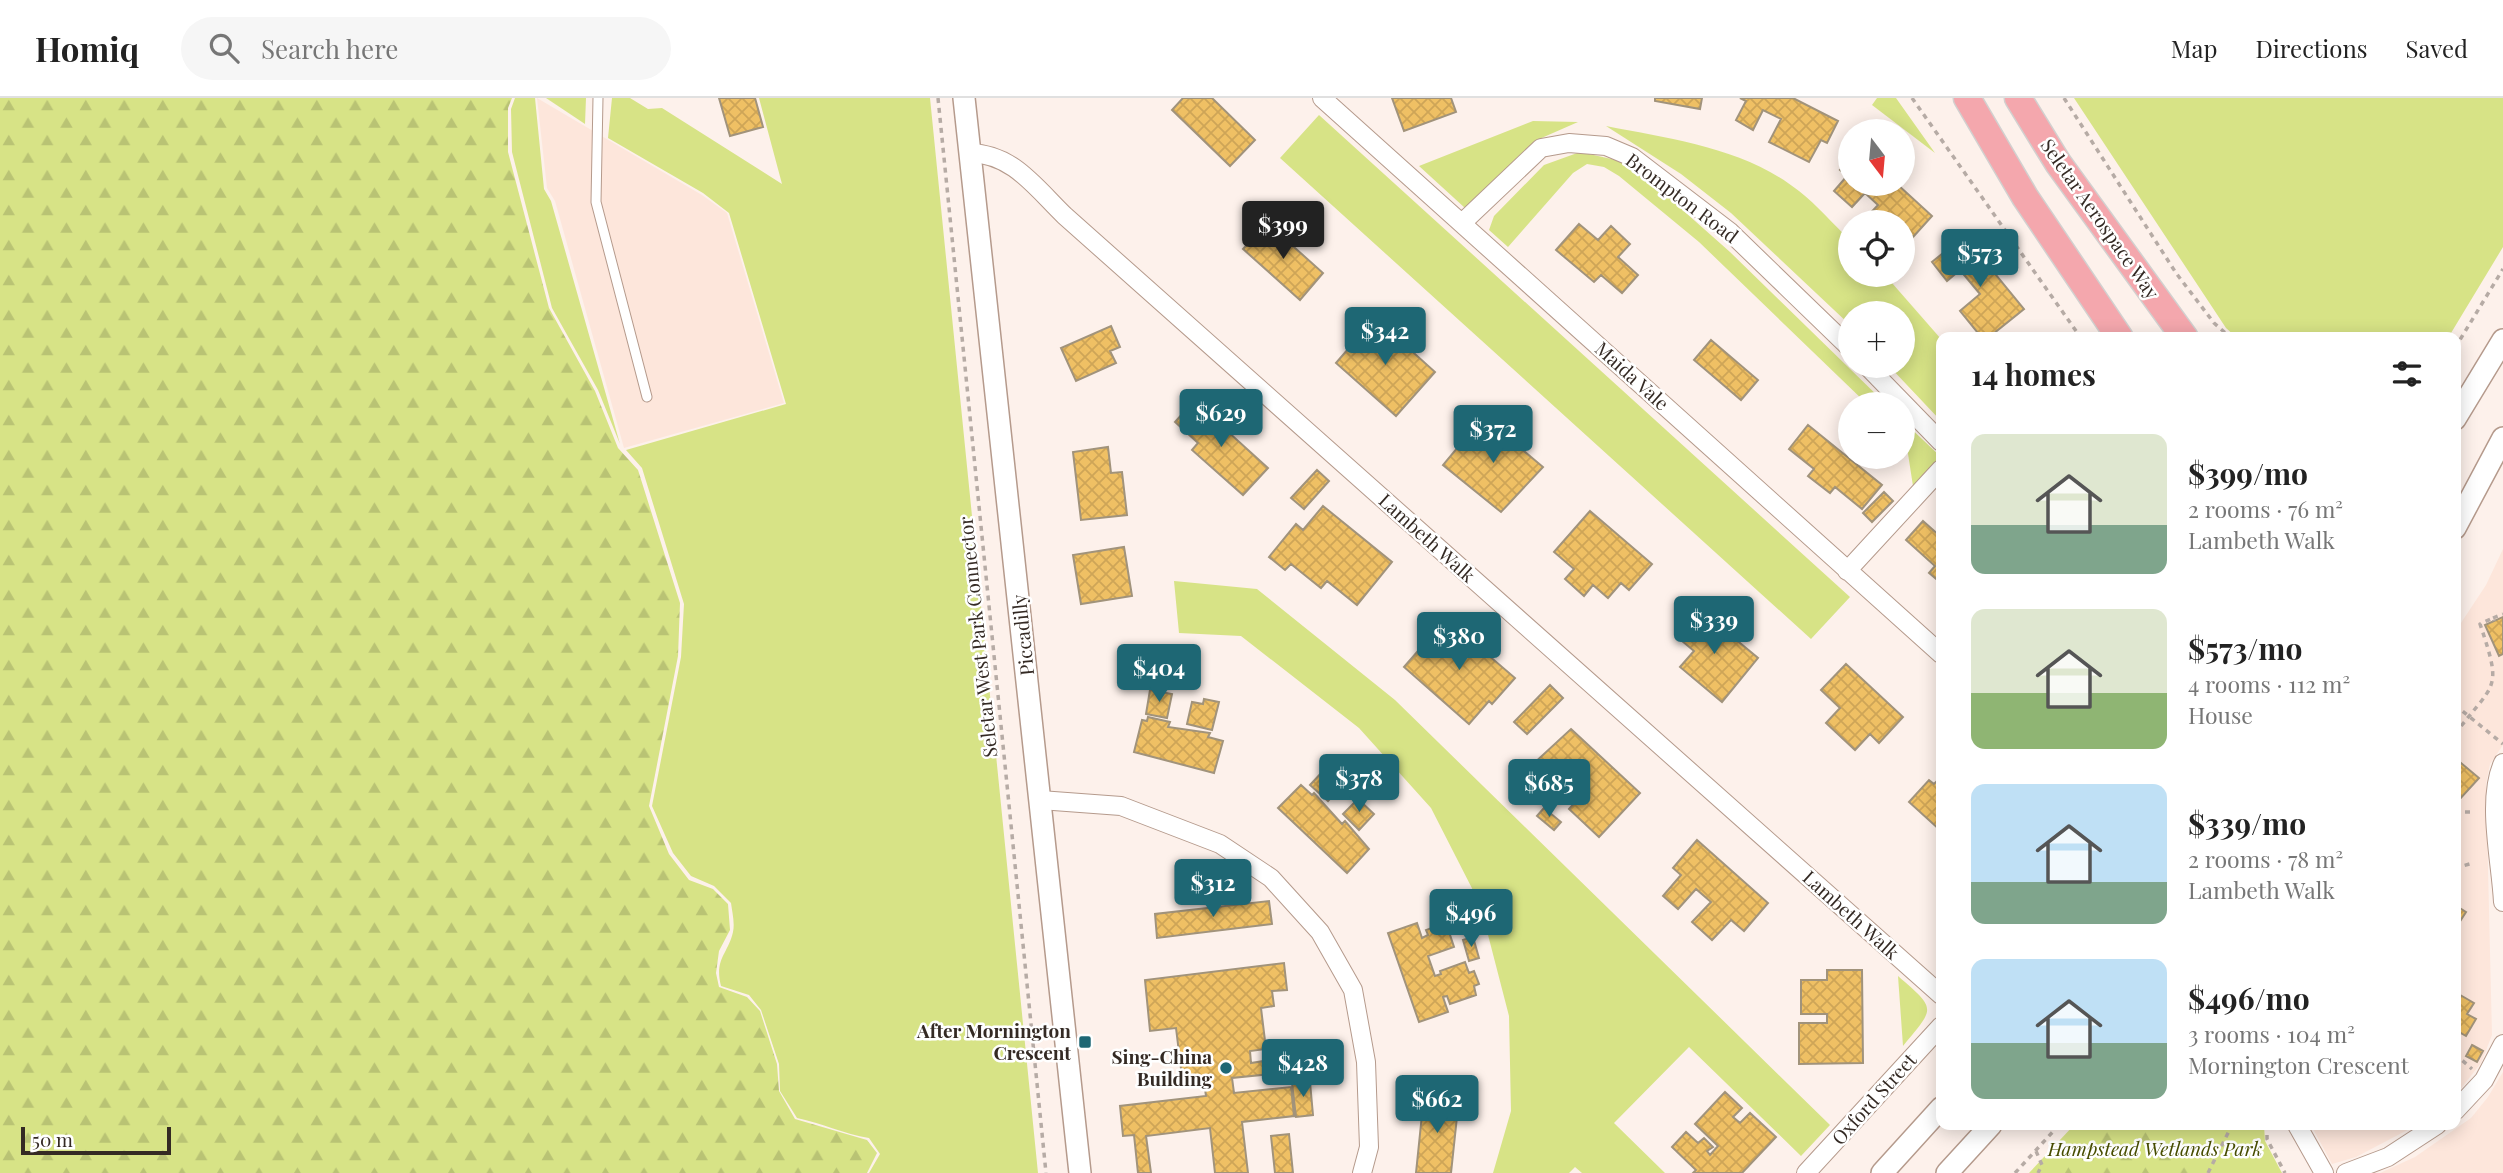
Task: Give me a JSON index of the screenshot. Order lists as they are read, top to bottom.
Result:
{
  "streets": {
    "main road": ["Seletar Aerospace Way"],
    "street": [
      "Brompton Road",
      "Maida Vale",
      "Lambeth Walk",
      "Piccadilly",
      "Oxford Street"
    ],
    "path": ["Seletar West Park Connector"]
  },
  "crossings": [
    ["Brompton Road", "Maida Vale"],
    ["Lambeth Walk", "Piccadilly"]
  ],
  "parks": ["Hampstead Wetlands Park"],
  "places": {
    "transit": ["After Mornington Crescent"],
    "other": ["Sing-China Building"]
  },
  "scale_bar": "50 m",
  "north": "bottom",
  "page": {
    "header": "Homiq",
    "search": "Search here",
    "nav": ["Map", "Directions", "Saved"],
    "map_buttons": ["+", "−"],
    "price": [
      "$399",
      "$573",
      "$342",
      "$629",
      "$372",
      "$339",
      "$380",
      "$404",
      "$378",
      "$685",
      "$312",
      "$496",
      "$428",
      "$662"
    ],
    "heading": "14 homes",
    "list": [
      {
        "name": "$399/mo",
        "note": "2 rooms · 76 m² · Lambeth Walk"
      },
      {
        "name": "$573/mo",
        "note": "4 rooms · 112 m² · House"
      },
      {
        "name": "$339/mo",
        "note": "2 rooms · 78 m² · Lambeth Walk"
      },
      {
        "name": "$496/mo",
        "note": "3 rooms · 104 m² · Mornington Crescent"
      }
    ],
    "scale": "50 m"
  }
}
